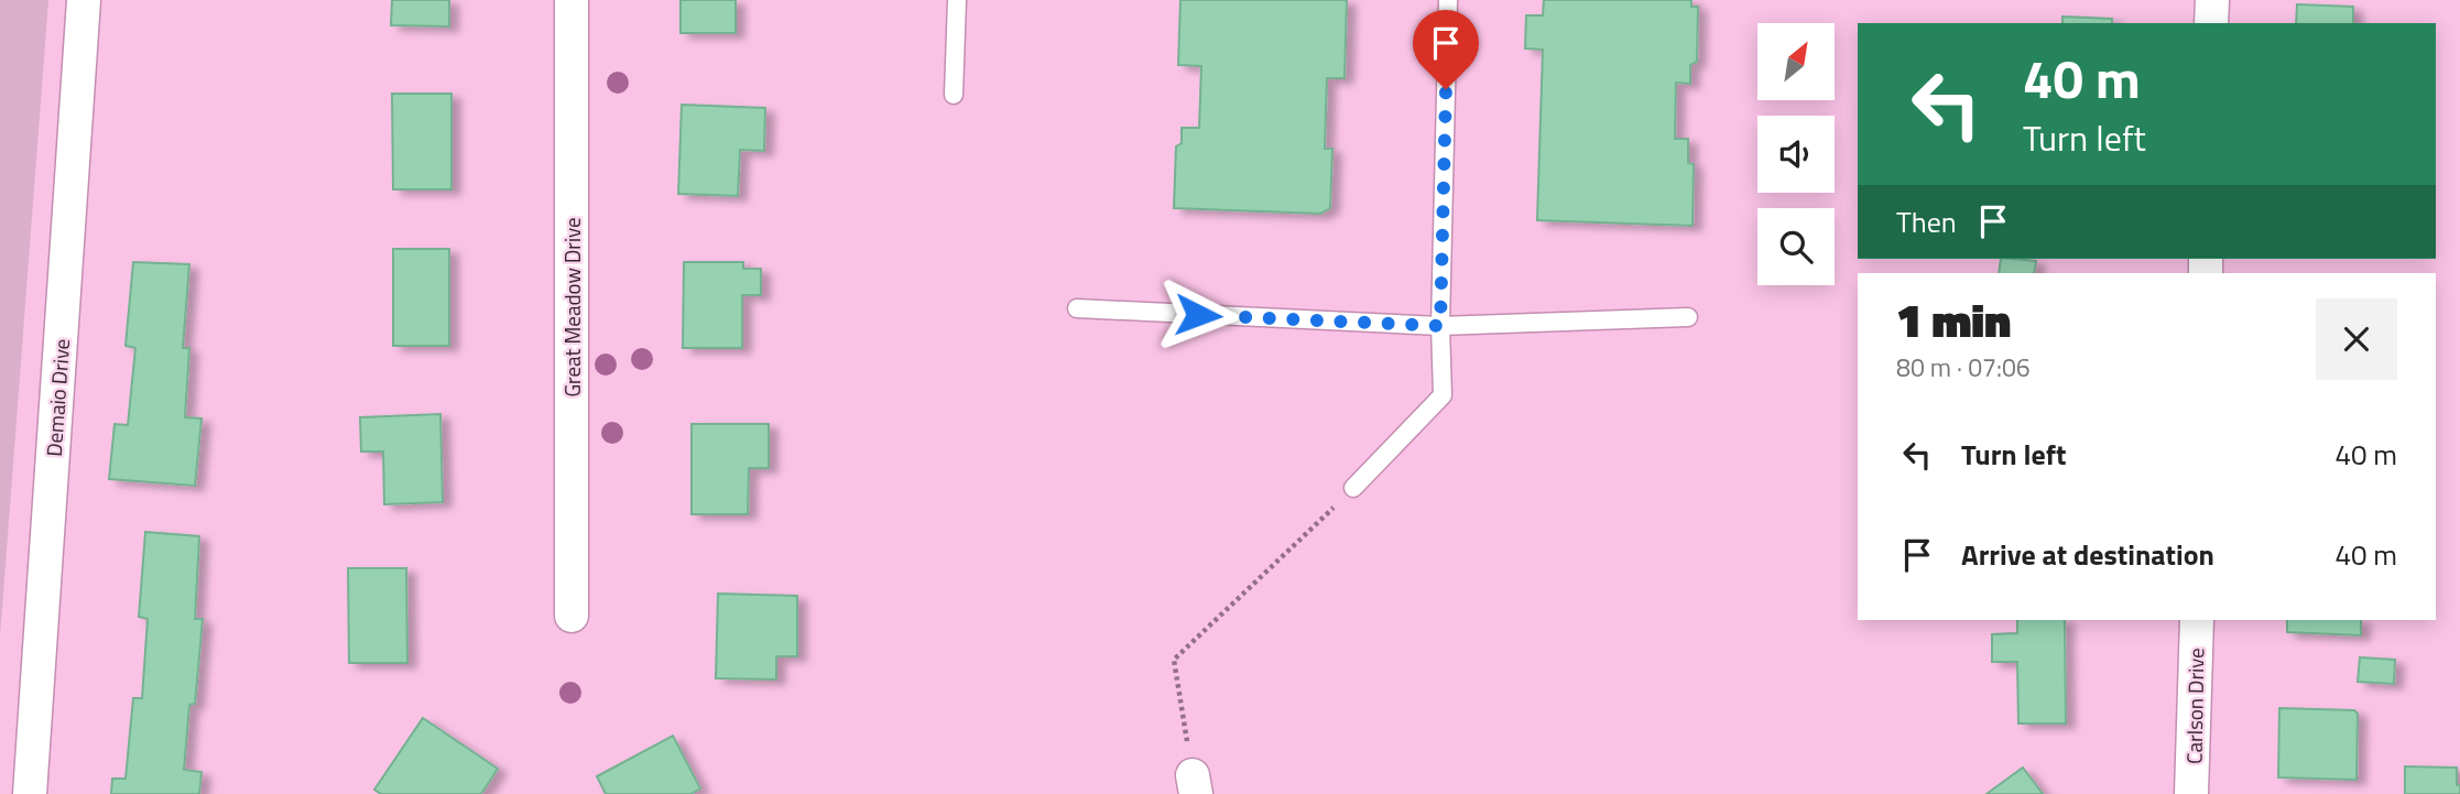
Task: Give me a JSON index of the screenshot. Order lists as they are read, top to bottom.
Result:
{
  "streets": {
    "street": ["Great Meadow Drive", "Demaio Drive", "Carlson Drive"]
  },
  "north": "top right",
  "page": {
    "turn": ["40 m", "Turn left"],
    "then": "Then",
    "heading": ["1 min", "80 m · 07:06"],
    "list": [
      {
        "name": "Turn left",
        "value": "40 m"
      },
      {
        "name": "Arrive at destination",
        "value": "40 m"
      }
    ]
  }
}
